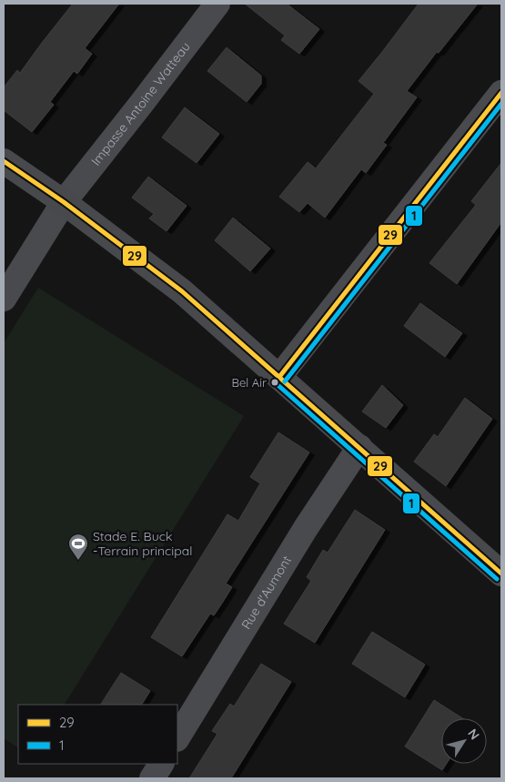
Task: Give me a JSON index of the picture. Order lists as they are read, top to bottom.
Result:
{
  "streets": {
    "street": ["Impasse Antoine Watteau", "Rue d'Aumont"]
  },
  "places": {
    "other": ["Bel Air"],
    "sports": ["Stade E. Buck -Terrain principal"]
  },
  "lines": ["transit line 29", "transit line 1"],
  "legend": ["29", "1"],
  "north": "top right"
}
